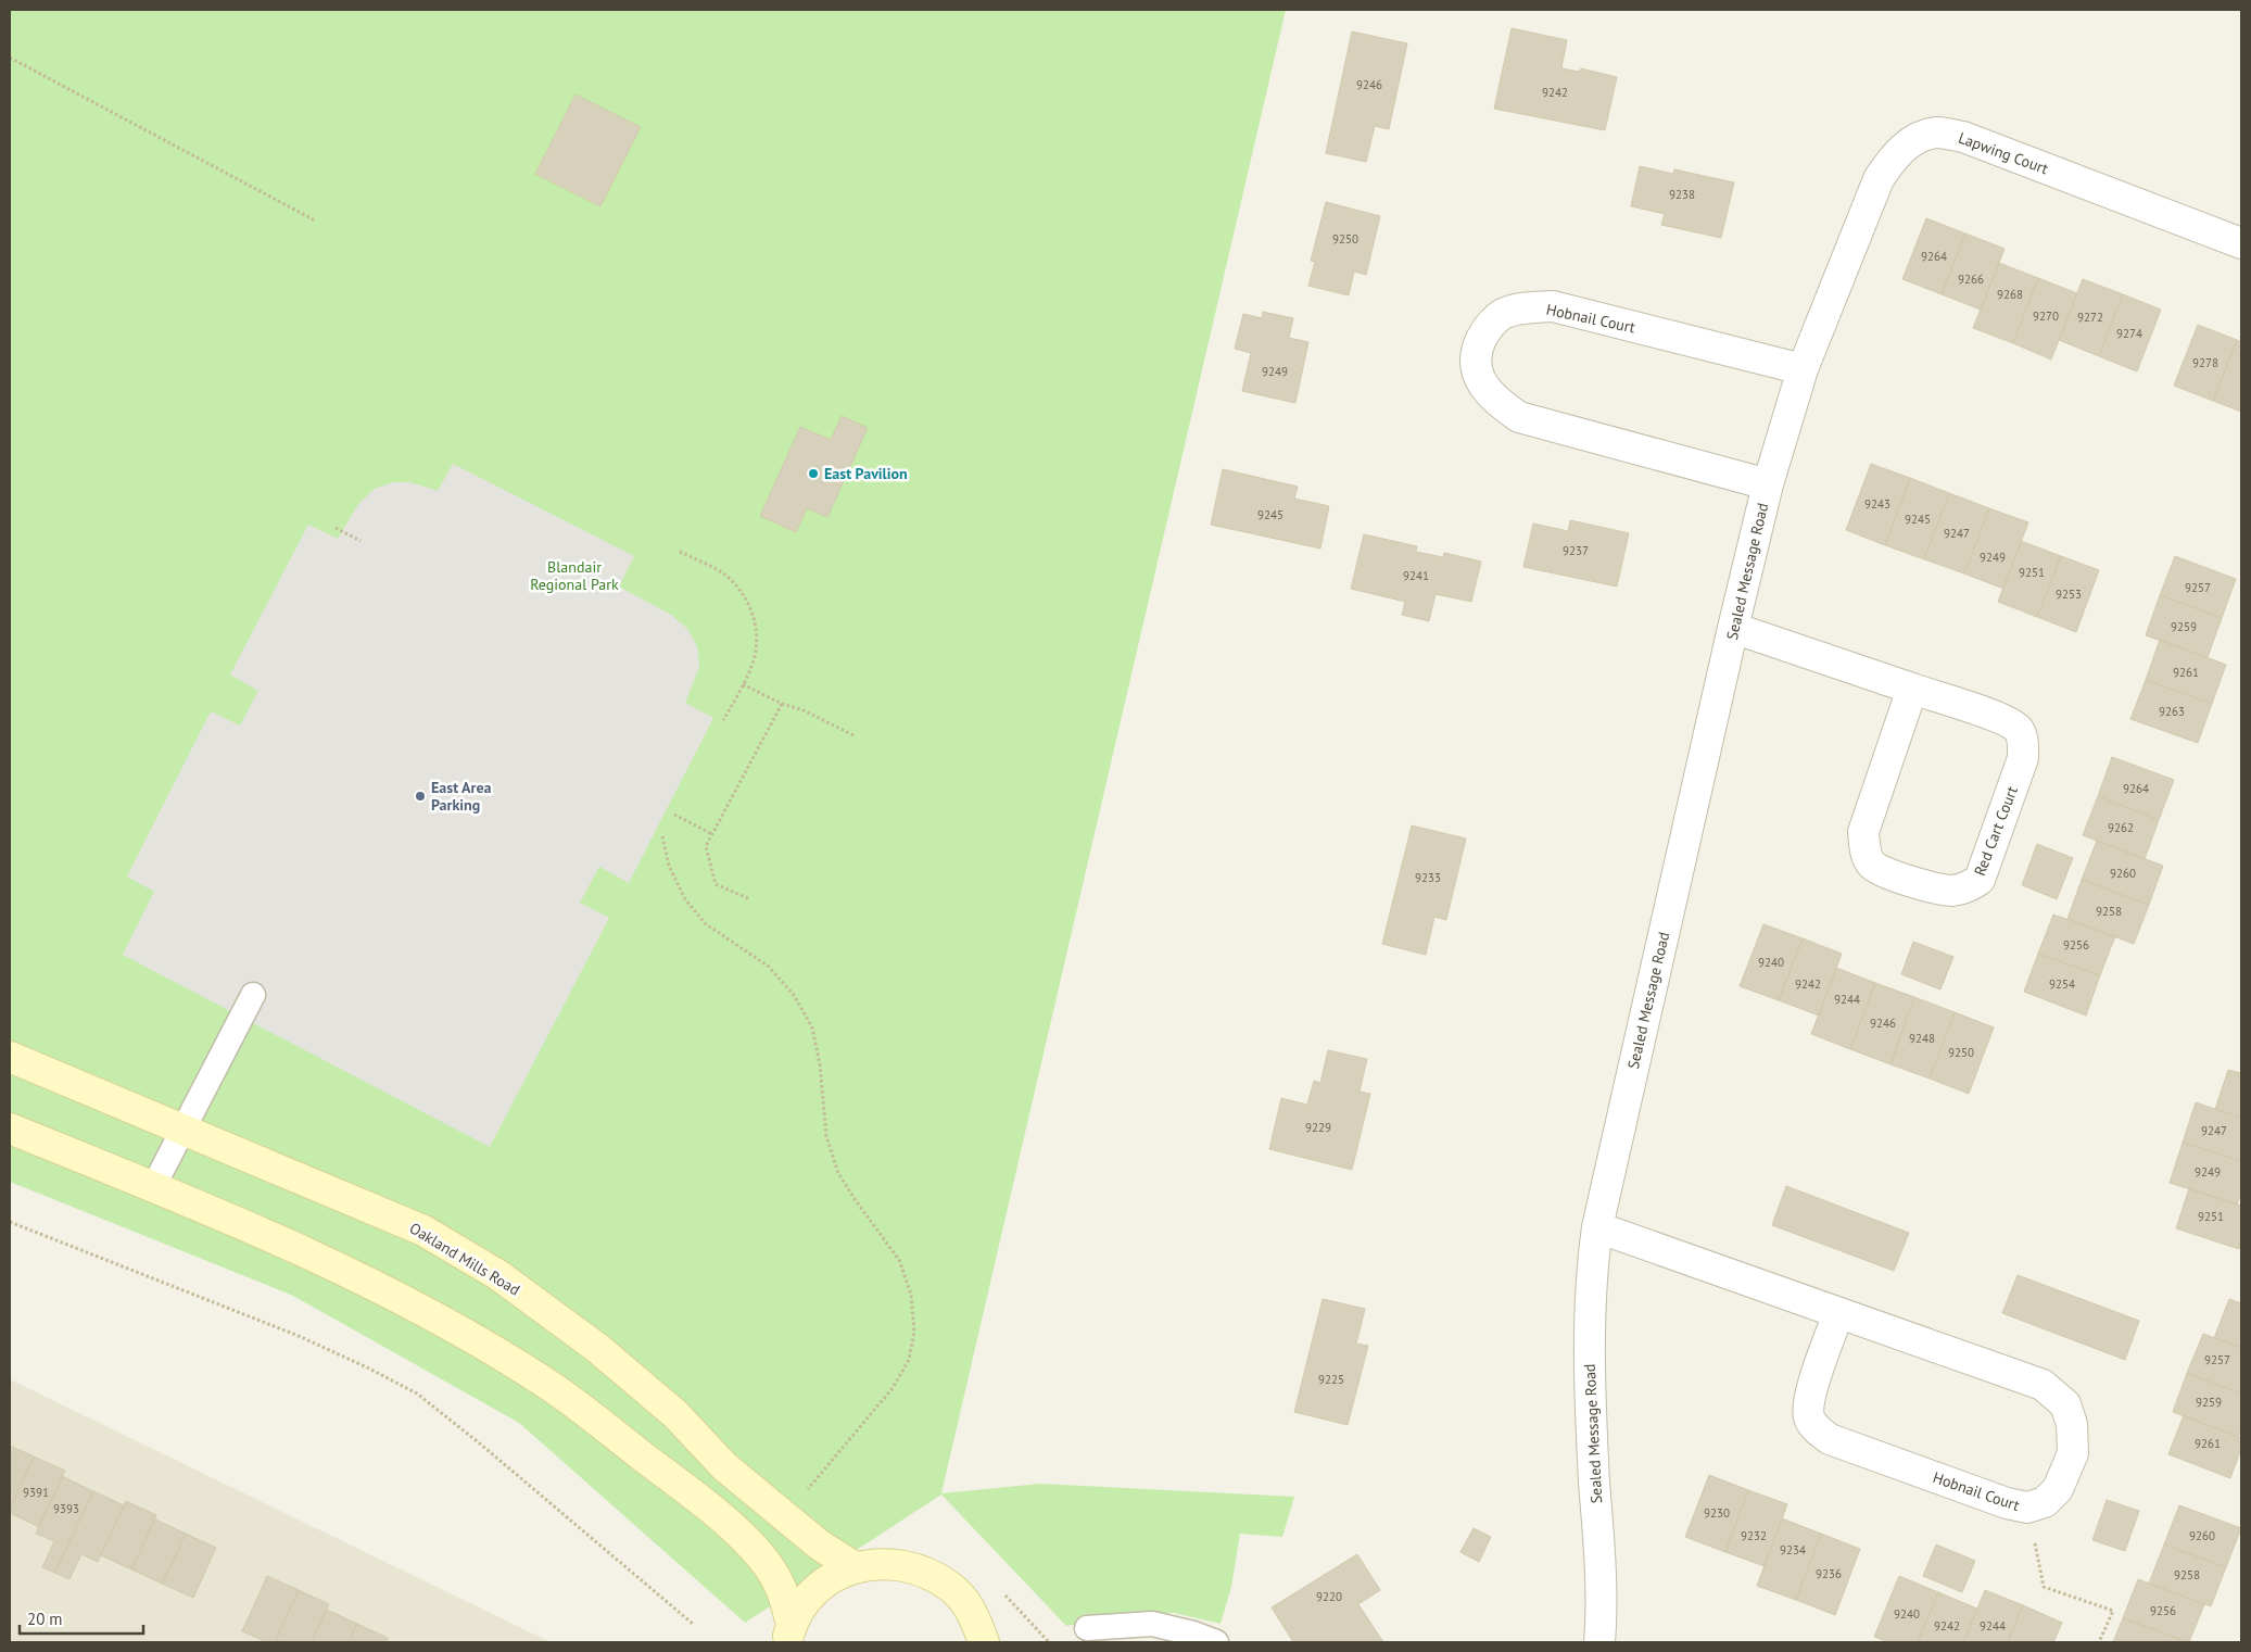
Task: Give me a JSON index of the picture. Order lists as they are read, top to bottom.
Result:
{
  "streets": {
    "street": [
      "Lapwing Court",
      "Hobnail Court",
      "Sealed Message Road",
      "Red Cart Court",
      "Oakland Mills Road"
    ]
  },
  "crossings": [
    ["Lapwing Court", "Hobnail Court"],
    ["Lapwing Court", "Sealed Message Road"],
    ["Hobnail Court", "Sealed Message Road"],
    ["Sealed Message Road", "Red Cart Court"]
  ],
  "parks": ["Blandair Regional Park"],
  "places": ["East Pavilion", "East Area Parking"],
  "house_numbers": [
    "9246",
    "9242",
    "9238",
    "9250",
    "9264",
    "9266",
    "9268",
    "9270",
    "9272",
    "9274",
    "9278",
    "9249",
    "9243",
    "9245",
    "9245",
    "9247",
    "9237",
    "9249",
    "9251",
    "9241",
    "9257",
    "9253",
    "9259",
    "9261",
    "9263",
    "9264",
    "9262",
    "9260",
    "9233",
    "9258",
    "9256",
    "9240",
    "9242",
    "9254",
    "9244",
    "9246",
    "9248",
    "9250",
    "9229",
    "9247",
    "9249",
    "9251",
    "9257",
    "9225",
    "9259",
    "9261",
    "9391",
    "9393",
    "9230",
    "9232",
    "9260",
    "9234",
    "9236",
    "9258",
    "9220",
    "9256",
    "9240",
    "9242",
    "9244"
  ],
  "scale_bar": "20 m"
}
